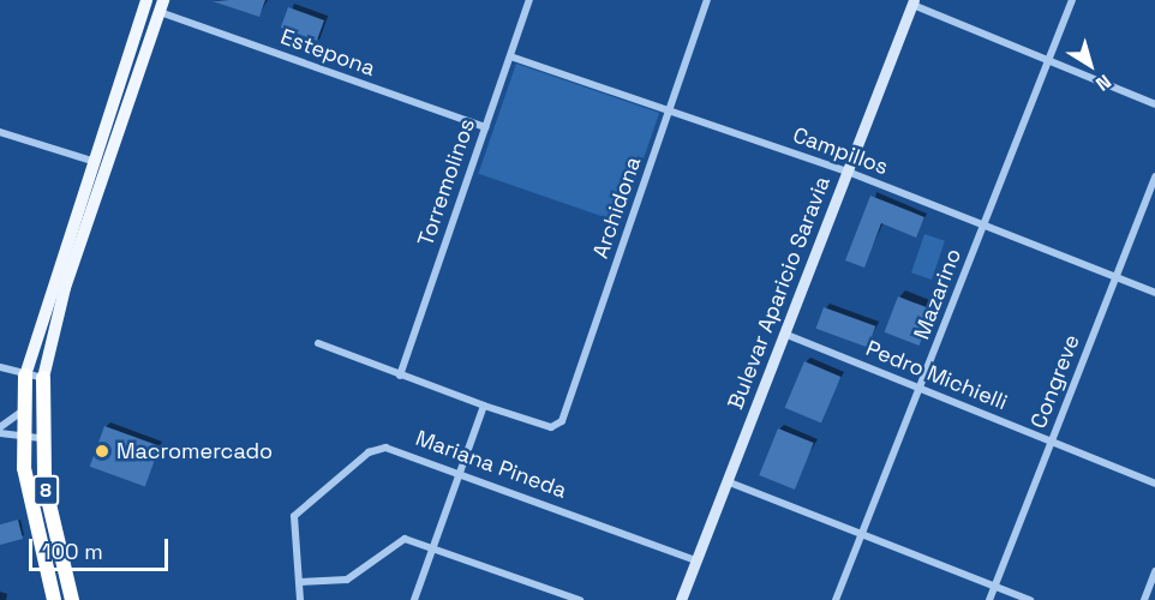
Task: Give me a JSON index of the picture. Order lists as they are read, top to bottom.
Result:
{
  "streets": {
    "highway": ["8"],
    "street": [
      "Estepona",
      "Campillos",
      "Torremolinos",
      "Archidona",
      "Bulevar Aparicio Saravia",
      "Mazarino",
      "Pedro Michielli",
      "Congreve",
      "Mariana Pineda"
    ]
  },
  "crossings": [
    ["Estepona", "Torremolinos"],
    ["Campillos", "Torremolinos"],
    ["Campillos", "Archidona"],
    ["Campillos", "Bulevar Aparicio Saravia"],
    ["Campillos", "Mazarino"],
    ["Campillos", "Congreve"],
    ["Bulevar Aparicio Saravia", "Pedro Michielli"],
    ["Bulevar Aparicio Saravia", "Mariana Pineda"],
    ["Mazarino", "Pedro Michielli"],
    ["Pedro Michielli", "Congreve"]
  ],
  "places": ["Macromercado"],
  "scale_bar": "100 m",
  "north": "bottom right"
}
